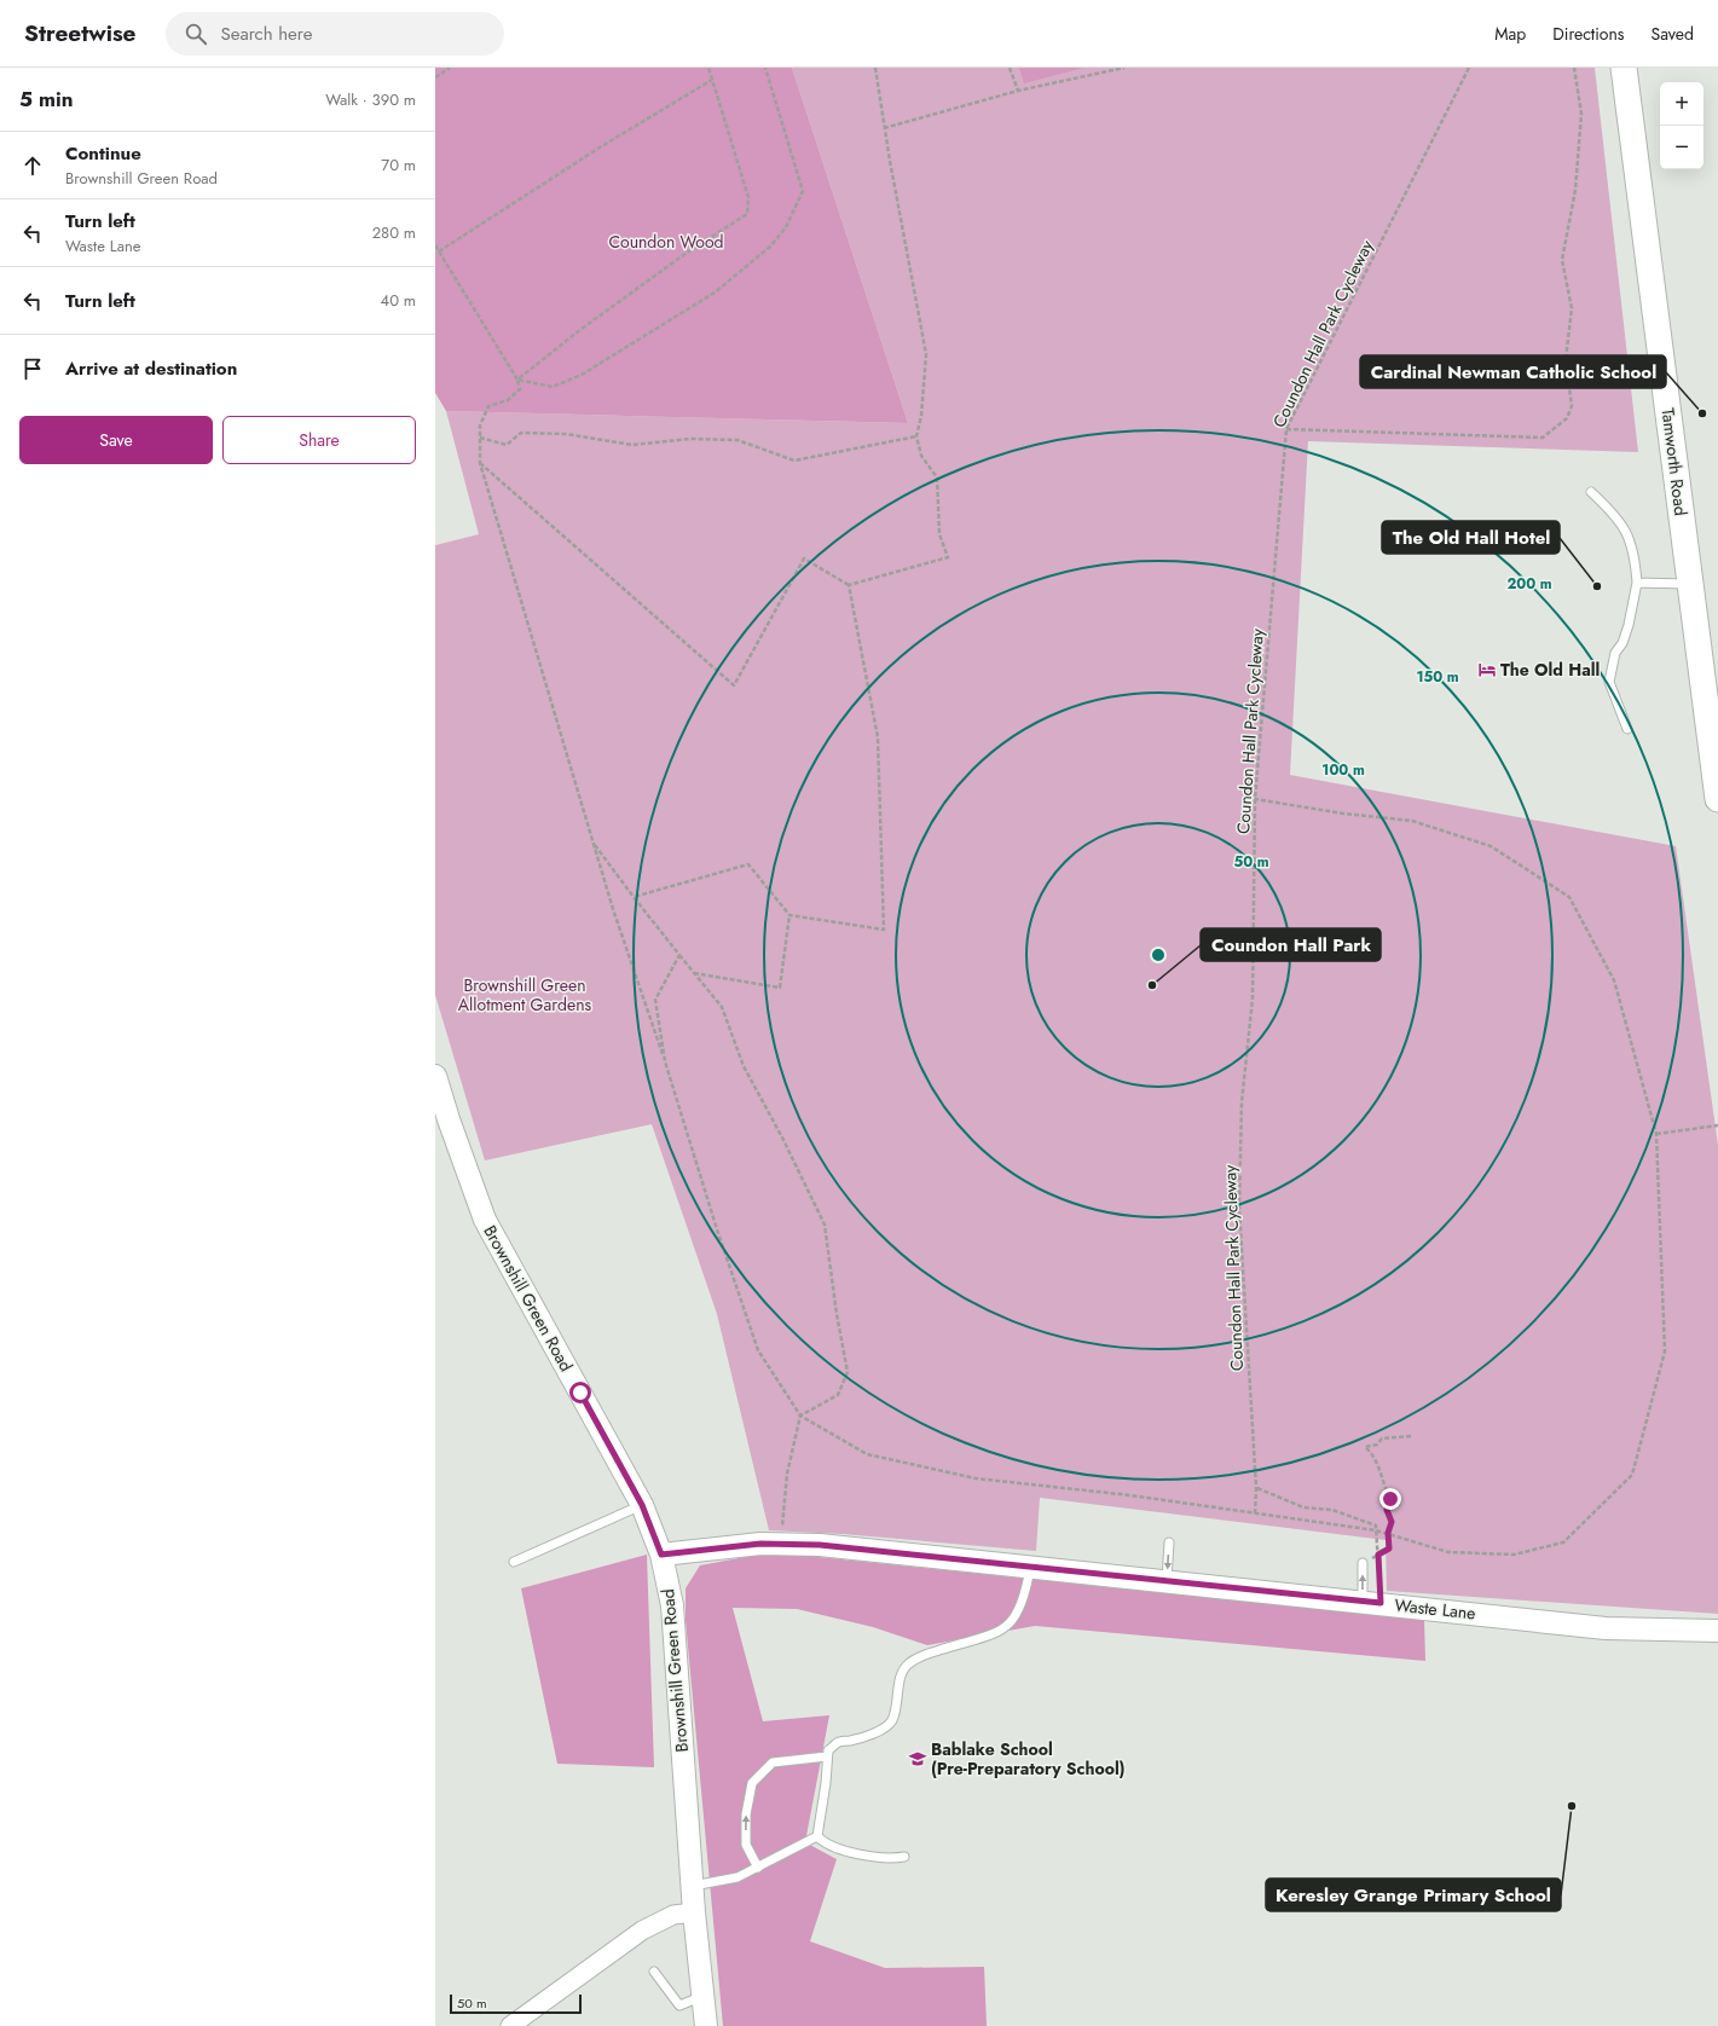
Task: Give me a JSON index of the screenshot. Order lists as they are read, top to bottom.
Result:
{
  "streets": {
    "main road": ["Tamworth Road"],
    "street": ["Brownshill Green Road", "Waste Lane"],
    "path": ["Coundon Hall Park Cycleway"]
  },
  "crossings": [
    ["Brownshill Green Road", "Waste Lane"]
  ],
  "parks": ["Coundon Wood", "Brownshill Green Allotment Gardens"],
  "places": {
    "other": [
      "Cardinal Newman Catholic School",
      "The Old Hall Hotel",
      "Coundon Hall Park",
      "Keresley Grange Primary School"
    ],
    "hotel": ["The Old Hall"],
    "school or university": ["Bablake School (Pre-Preparatory School)"]
  },
  "scale_bar": "50 m",
  "page": {
    "header": "Streetwise",
    "search": "Search here",
    "nav": ["Map", "Directions", "Saved"],
    "heading": ["5 min", "Walk · 390 m"],
    "map_buttons": ["+", "−"],
    "list": [
      ["Continue", "Brownshill Green Road", "70 m"],
      ["Turn left", "Waste Lane", "280 m"],
      ["Turn left", "40 m"],
      "Arrive at destination"
    ],
    "buttons": ["Save", "Share"],
    "scale": "50 m"
  },
  "rings": [
    "200 m",
    "150 m",
    "100 m",
    "50 m"
  ]
}
